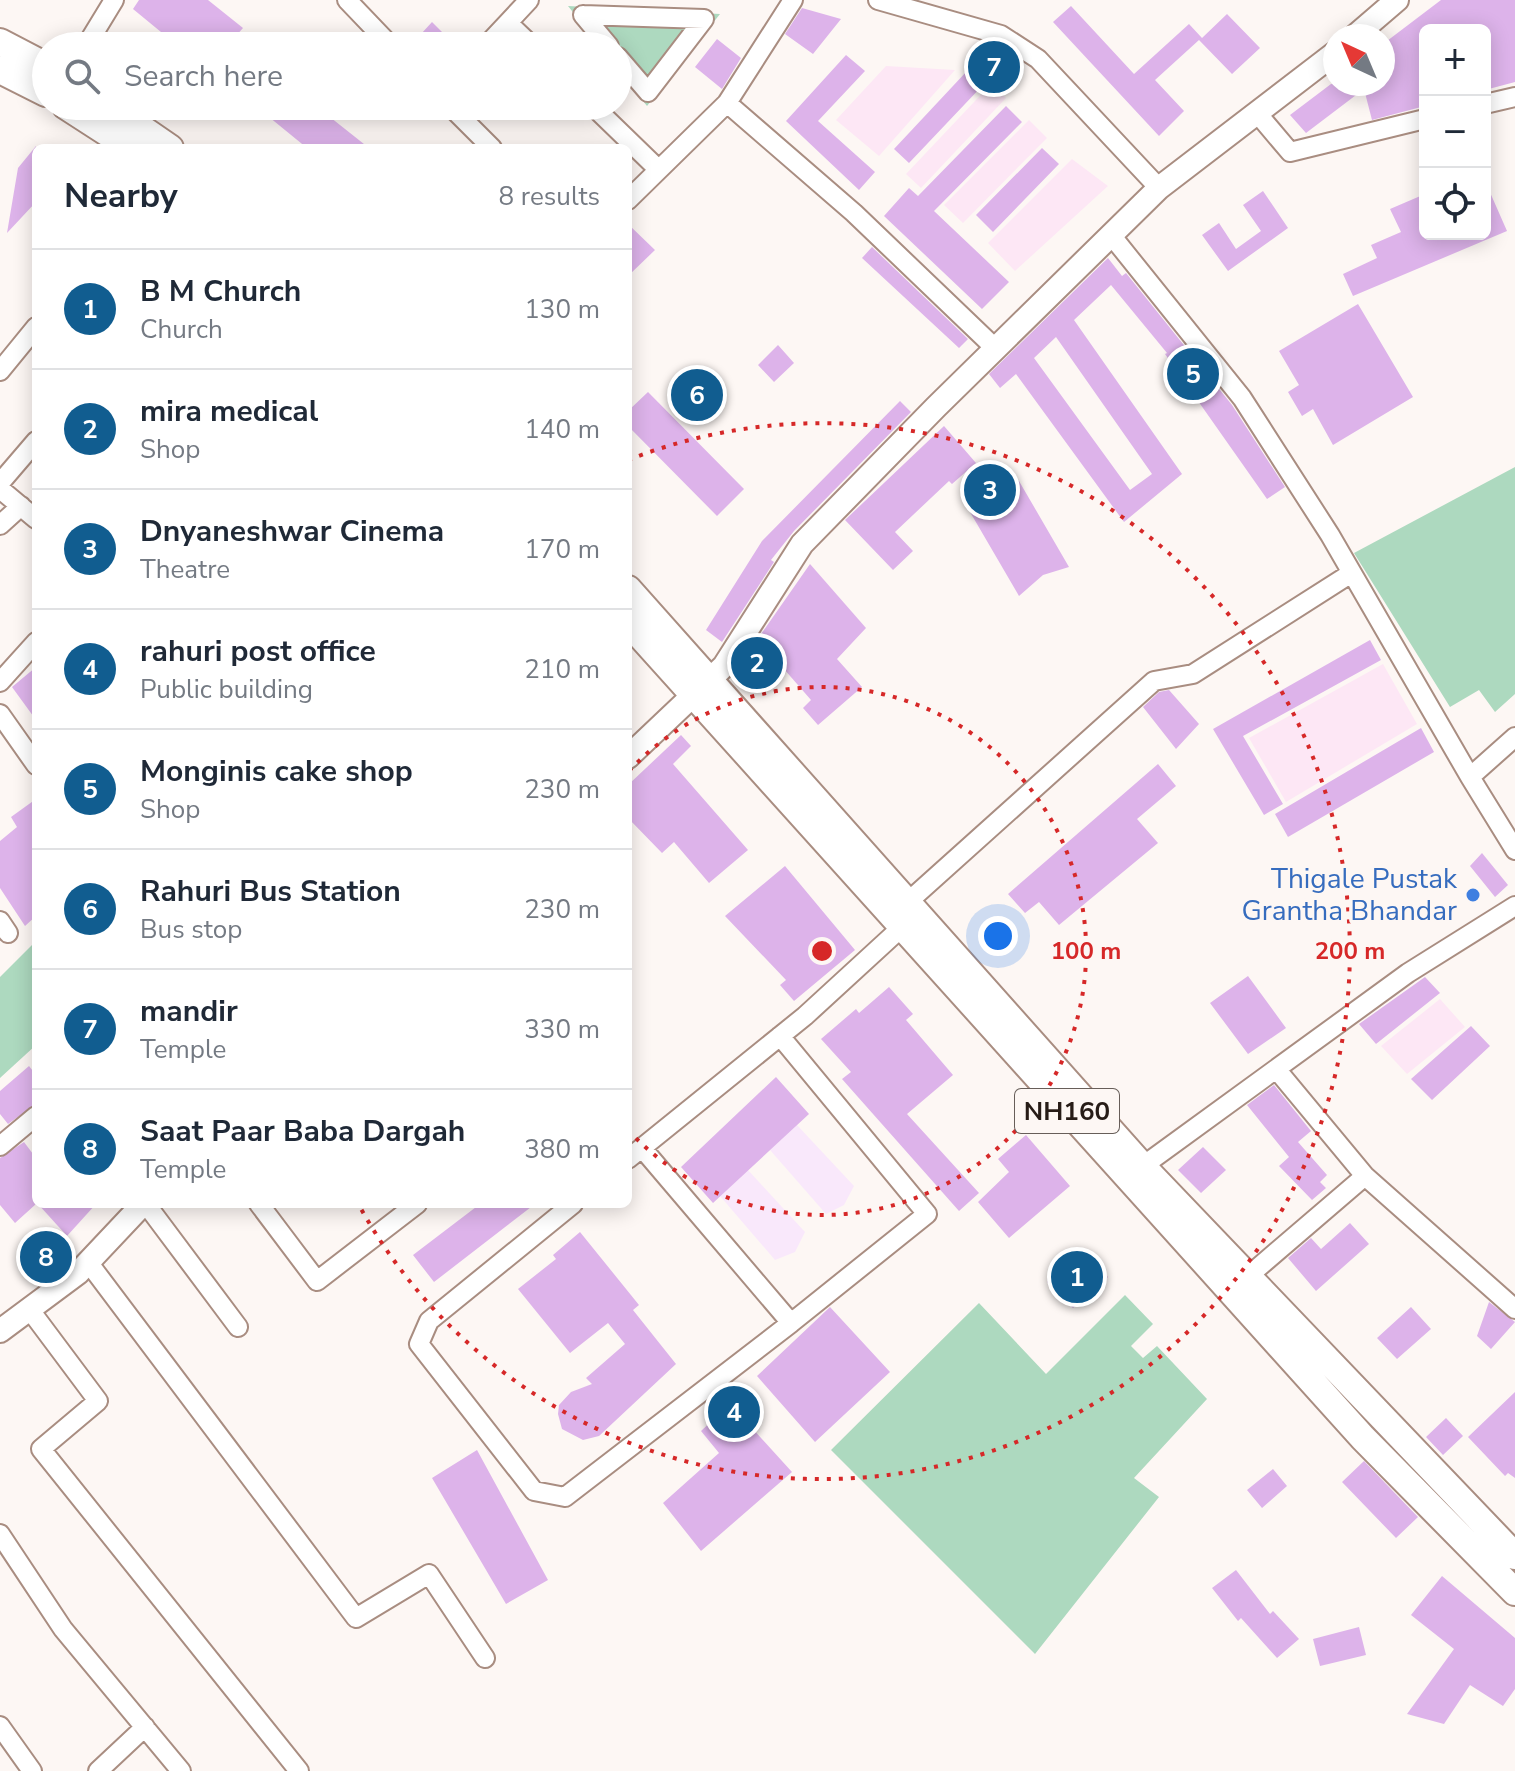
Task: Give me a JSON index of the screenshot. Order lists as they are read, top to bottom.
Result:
{
  "streets": {
    "highway": ["NH160"]
  },
  "places": ["Thigale Pustak Grantha Bhandar"],
  "north": "top left",
  "page": {
    "map_buttons": ["+", "−"],
    "search": "Search here",
    "pins": [
      "7",
      "5",
      "6",
      "3",
      "2",
      "8",
      "1",
      "4"
    ],
    "heading": ["Nearby", "8 results"],
    "list": [
      {
        "mark": "1",
        "name": "B M Church",
        "note": "Church",
        "value": "130 m"
      },
      {
        "mark": "2",
        "name": "mira medical",
        "note": "Shop",
        "value": "140 m"
      },
      {
        "mark": "3",
        "name": "Dnyaneshwar Cinema",
        "note": "Theatre",
        "value": "170 m"
      },
      {
        "mark": "4",
        "name": "rahuri post office",
        "note": "Public building",
        "value": "210 m"
      },
      {
        "mark": "5",
        "name": "Monginis cake shop",
        "note": "Shop",
        "value": "230 m"
      },
      {
        "mark": "6",
        "name": "Rahuri Bus Station",
        "note": "Bus stop",
        "value": "230 m"
      },
      {
        "mark": "7",
        "name": "mandir",
        "note": "Temple",
        "value": "330 m"
      },
      {
        "mark": "8",
        "name": "Saat Paar Baba Dargah",
        "note": "Temple",
        "value": "380 m"
      }
    ]
  },
  "rings": ["100 m", "200 m"]
}
